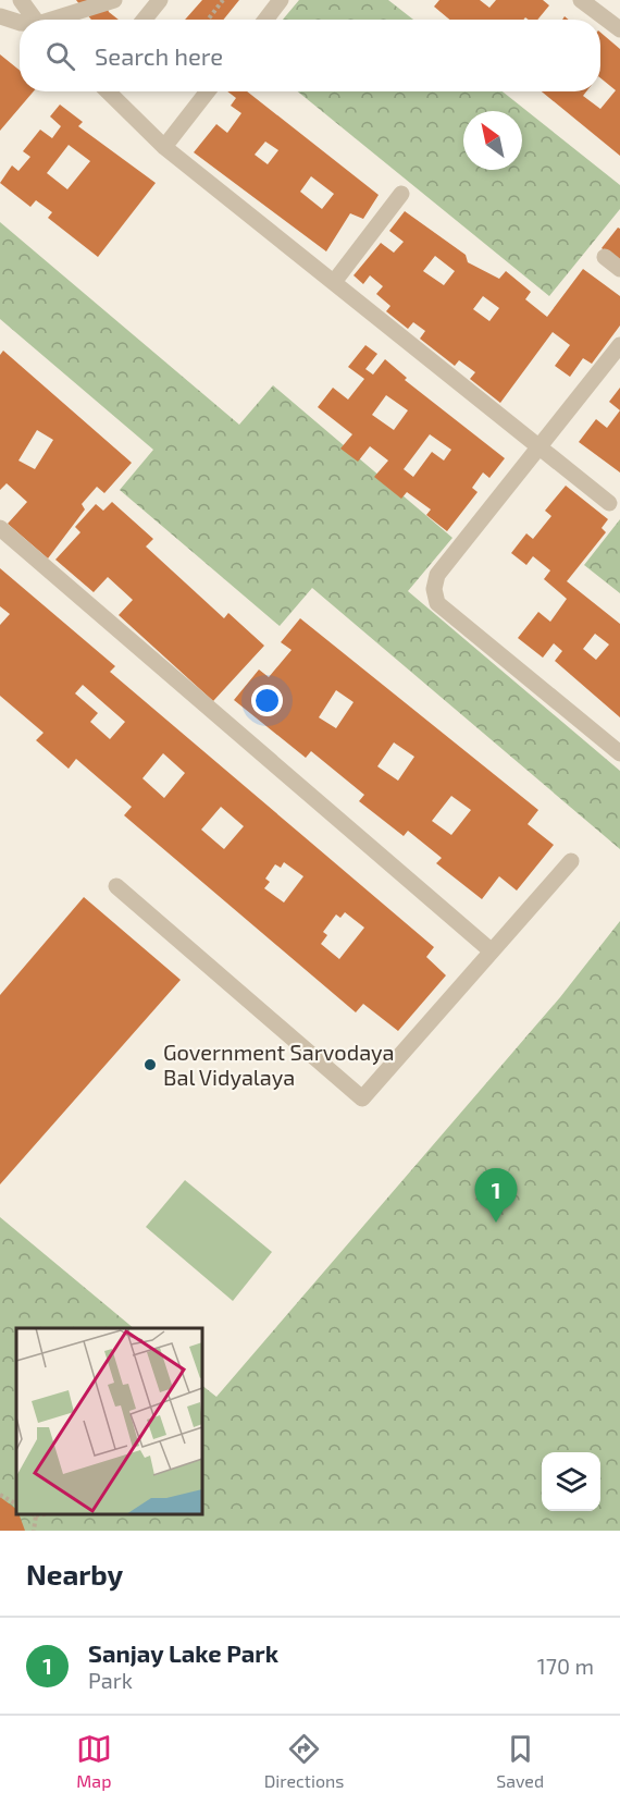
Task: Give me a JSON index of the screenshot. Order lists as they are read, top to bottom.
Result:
{
  "places": ["Government Sarvodaya Bal Vidyalaya"],
  "north": "top left",
  "page": {
    "search": "Search here",
    "pins": "1",
    "heading": "Nearby",
    "list": [
      {
        "mark": "1",
        "name": "Sanjay Lake Park",
        "note": "Park",
        "value": "170 m"
      }
    ],
    "nav": ["Map", "Directions", "Saved"]
  }
}
